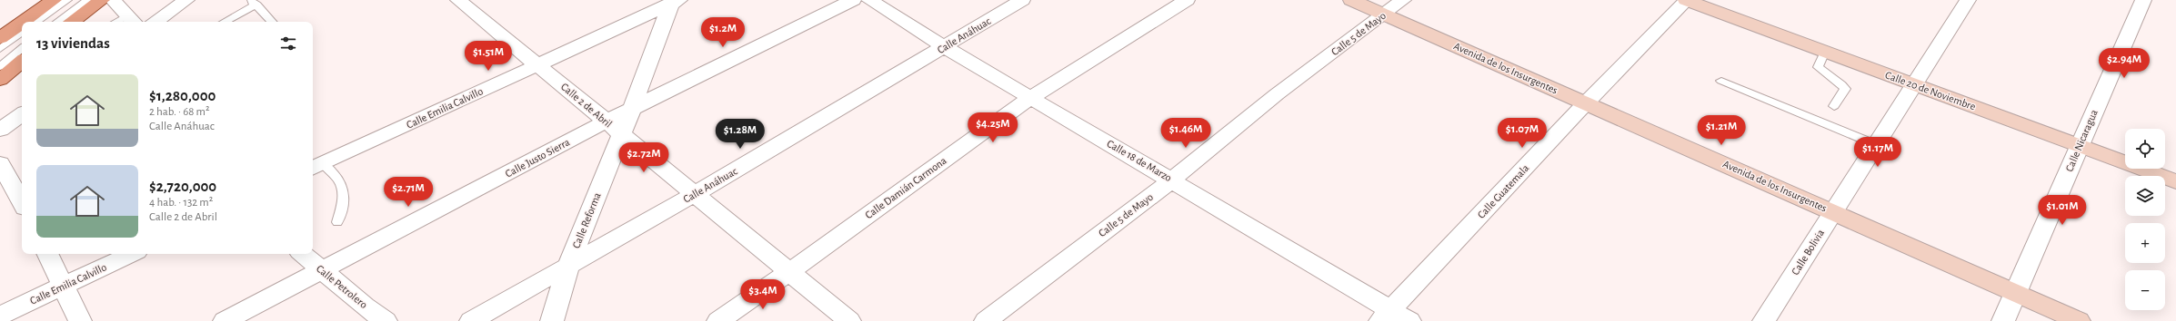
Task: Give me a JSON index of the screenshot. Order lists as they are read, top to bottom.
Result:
{
  "streets": {
    "main road": ["Avenida de los Insurgentes", "Calle 20 de Noviembre"],
    "street": [
      "Calle 5 de Mayo",
      "Calle Anáhuac",
      "Calle 2 de Abril",
      "Calle Emilia Calvillo",
      "Calle Nicaragua",
      "Calle Justo Sierra",
      "Calle 18 de Marzo",
      "Calle Damián Carmona",
      "Calle Guatemala",
      "Calle Reforma",
      "Calle Bolivia",
      "Calle Petrolero"
    ]
  },
  "crossings": [
    ["Calle 5 de Mayo", "Avenida de los Insurgentes"],
    ["Calle 5 de Mayo", "Calle 18 de Marzo"],
    ["Calle Anáhuac", "Calle 2 de Abril"],
    ["Calle Anáhuac", "Calle 18 de Marzo"],
    ["Calle Anáhuac", "Calle Reforma"],
    ["Avenida de los Insurgentes", "Calle Nicaragua"],
    ["Avenida de los Insurgentes", "Calle Guatemala"],
    ["Avenida de los Insurgentes", "Calle Bolivia"],
    ["Calle 20 de Noviembre", "Calle Nicaragua"],
    ["Calle 20 de Noviembre", "Calle Guatemala"],
    ["Calle 20 de Noviembre", "Calle Bolivia"],
    ["Calle 2 de Abril", "Calle Emilia Calvillo"],
    ["Calle 2 de Abril", "Calle Justo Sierra"],
    ["Calle 2 de Abril", "Calle Damián Carmona"],
    ["Calle 2 de Abril", "Calle Reforma"],
    ["Calle Emilia Calvillo", "Calle Reforma"],
    ["Calle Justo Sierra", "Calle Reforma"],
    ["Calle Justo Sierra", "Calle Petrolero"],
    ["Calle 18 de Marzo", "Calle Damián Carmona"],
    ["Calle 18 de Marzo", "Calle Guatemala"]
  ],
  "page": {
    "price": [
      "$1.2M",
      "$1.51M",
      "$2.94M",
      "$4.25M",
      "$1.21M",
      "$1.46M",
      "$1.07M",
      "$1.28M",
      "$1.17M",
      "$2.72M",
      "$2.71M",
      "$1.01M",
      "$3.4M"
    ],
    "heading": "13 viviendas",
    "list": [
      {
        "name": "$1,280,000",
        "note": "2 hab. · 68 m² · Calle Anáhuac"
      },
      {
        "name": "$2,720,000",
        "note": "4 hab. · 132 m² · Calle 2 de Abril"
      }
    ],
    "map_buttons": ["+", "−"]
  }
}
